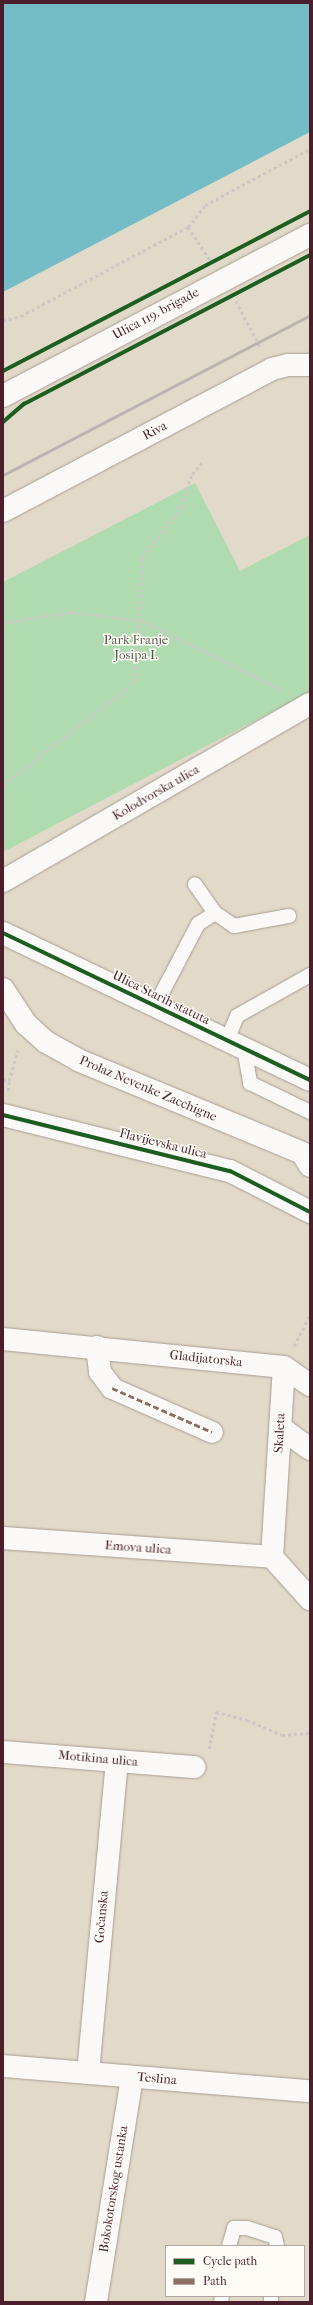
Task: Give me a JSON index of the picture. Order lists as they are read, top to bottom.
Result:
{
  "streets": {
    "street": [
      "Ulica 119. brigade",
      "Riva",
      "Kolodvorska ulica",
      "Ulica Starih statuta",
      "Prolaz Nevenke Zacchigne",
      "Flavijevska ulica",
      "Gladijatorska",
      "Skaleta",
      "Emova ulica",
      "Motikina ulica",
      "Gočanska",
      "Teslina",
      "Bokokotorskog ustanka"
    ]
  },
  "crossings": [
    ["Gladijatorska", "Skaleta"],
    ["Skaleta", "Emova ulica"],
    ["Motikina ulica", "Gočanska"],
    ["Gočanska", "Teslina"],
    ["Teslina", "Bokokotorskog ustanka"]
  ],
  "parks": ["Park Franje Josipa I."],
  "legend": ["Cycle path", "Path"]
}
